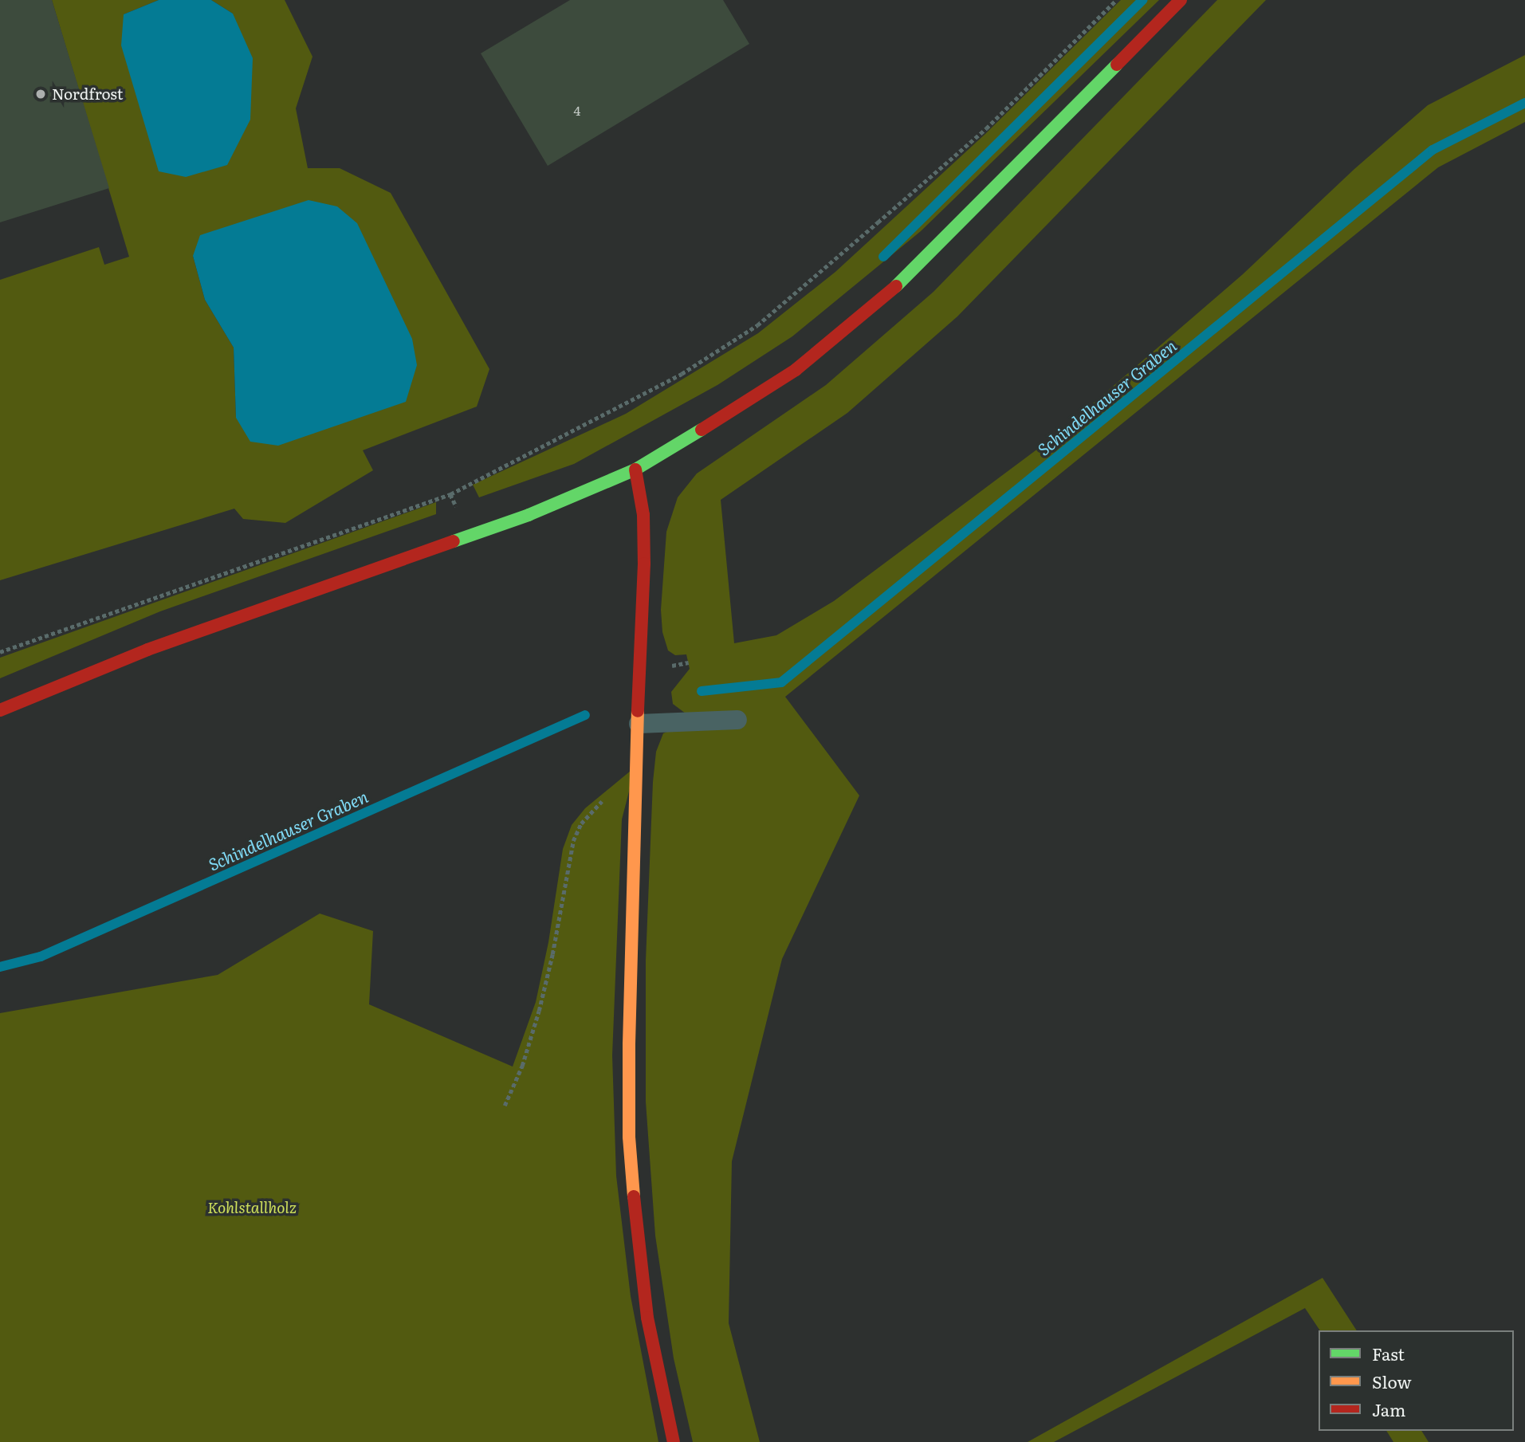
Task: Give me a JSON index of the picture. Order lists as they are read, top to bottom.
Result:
{
  "water": ["Schindelhauser Graben"],
  "parks": ["Kohlstallholz"],
  "places": ["Nordfrost"],
  "house_numbers": ["4"],
  "legend": ["Fast", "Slow", "Jam"]
}
